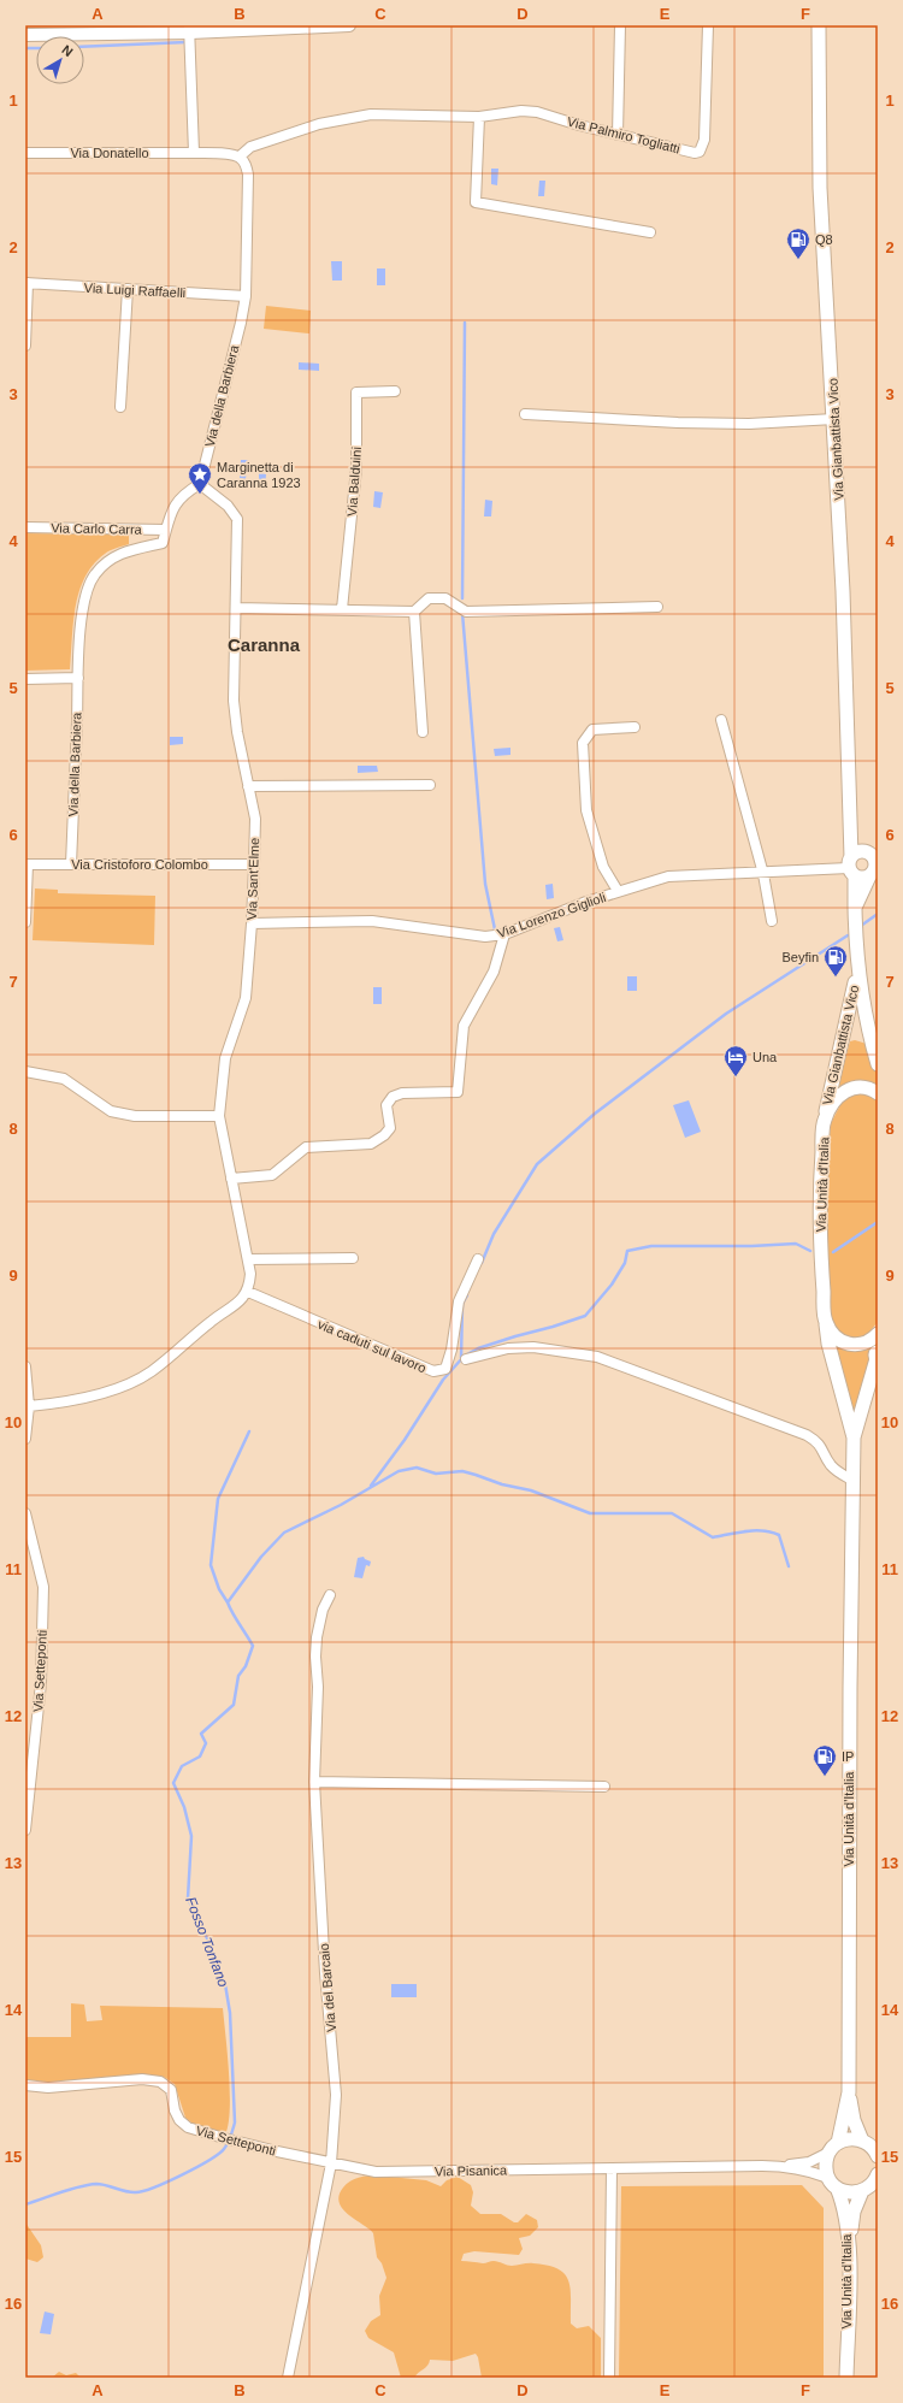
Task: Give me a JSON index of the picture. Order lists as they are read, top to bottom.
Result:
{
  "streets": {
    "main road": ["Via Gianbattista Vico", "Via Unità d'Italia"],
    "street": [
      "Via Palmiro Togliatti",
      "Via Donatello",
      "Via Luigi Raffaelli",
      "Via della Barbiera",
      "Via Balduini",
      "Via Carlo Carra",
      "Via Cristoforo Colombo",
      "Via Sant'Elme",
      "Via Lorenzo Giglioli",
      "via caduti sul lavoro",
      "Via Setteponti",
      "Via del Barcaio",
      "Via Pisanica"
    ]
  },
  "crossings": [
    ["Via Palmiro Togliatti", "Via della Barbiera"],
    ["Via Luigi Raffaelli", "Via della Barbiera"],
    ["Via della Barbiera", "Via Carlo Carra"],
    ["Via della Barbiera", "Via Cristoforo Colombo"],
    ["Via della Barbiera", "Via Sant'Elme"],
    ["Via Gianbattista Vico", "Via Lorenzo Giglioli"],
    ["Via Gianbattista Vico", "Via Unità d'Italia"],
    ["Via Cristoforo Colombo", "Via Sant'Elme"],
    ["Via Sant'Elme", "Via Lorenzo Giglioli"],
    ["Via Sant'Elme", "via caduti sul lavoro"],
    ["Via Unità d'Italia", "Via Pisanica"],
    ["Via Setteponti", "Via del Barcaio"],
    ["Via Setteponti", "Via Pisanica"],
    ["Via del Barcaio", "Via Pisanica"]
  ],
  "districts": ["Caranna"],
  "water": ["Fosso Tonfano"],
  "places": {
    "fuel station": ["Q8", "Beyfin", "IP"],
    "place": ["Marginetta di Caranna 1923"],
    "hotel": ["Una"]
  },
  "north": "top right",
  "grid": {
    "columns": [
      "A",
      "B",
      "C",
      "D",
      "E",
      "F"
    ],
    "rows": [
      "1",
      "2",
      "3",
      "4",
      "5",
      "6",
      "7",
      "8",
      "9",
      "10",
      "11",
      "12",
      "13",
      "14",
      "15",
      "16"
    ]
  }
}
